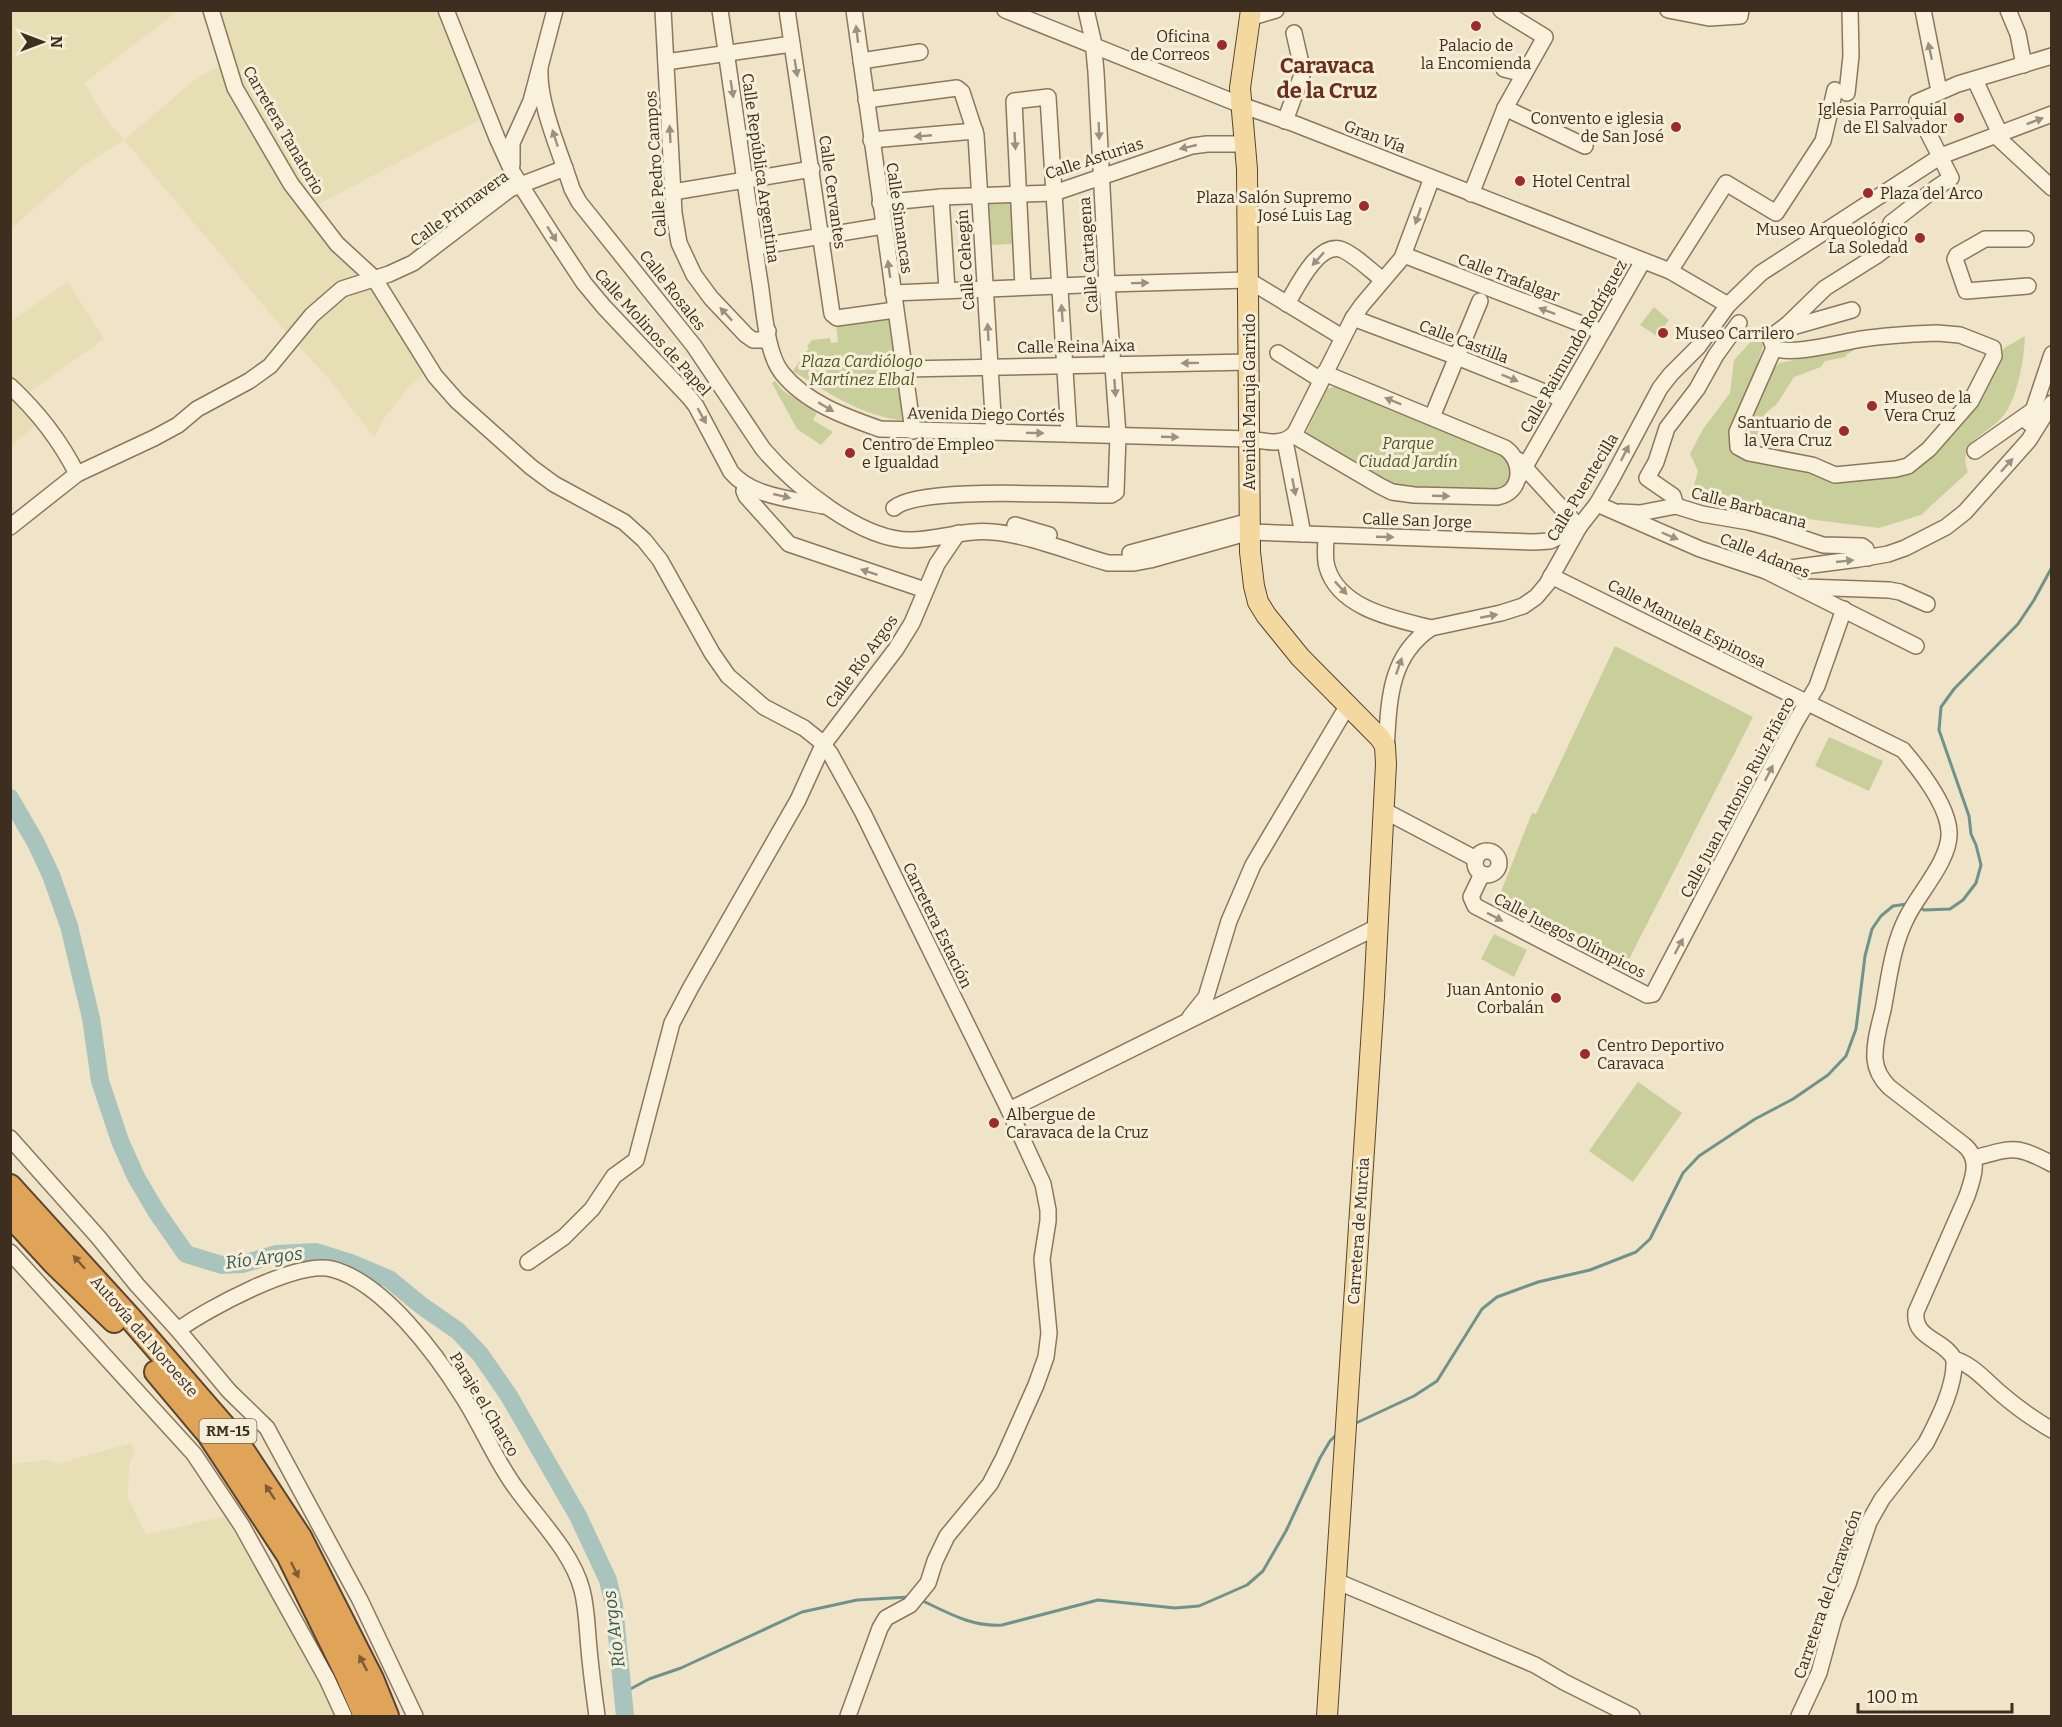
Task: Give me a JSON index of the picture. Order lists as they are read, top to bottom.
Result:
{
  "streets": {
    "highway": ["Autovía del Noroeste", "RM-15"],
    "main road": ["Avenida Maruja Garrido", "Carretera de Murcia"],
    "street": [
      "Carretera Tanatorio",
      "Gran Vía",
      "Calle Asturias",
      "Calle Pedro Campos",
      "Calle República Argentina",
      "Calle Cervantes",
      "Calle Primavera",
      "Calle Simancas",
      "Calle Cartagena",
      "Calle Cehegín",
      "Calle Trafalgar",
      "Calle Rosales",
      "Calle Molinos de Papel",
      "Calle Castilla",
      "Calle Reina Aixa",
      "Calle Raimundo Rodríguez",
      "Avenida Diego Cortés",
      "Calle Puentecilla",
      "Calle Barbacana",
      "Calle San Jorge",
      "Calle Adanes",
      "Calle Manuela Espinosa",
      "Calle Río Argos",
      "Calle Juan Antonio Ruiz Piñero",
      "Carretera Estación",
      "Calle Juegos Olímpicos",
      "Paraje el Charco",
      "Carretera del Caravacón"
    ]
  },
  "crossings": [
    ["Carretera Tanatorio", "Calle Primavera"],
    ["Carretera Tanatorio", "Carretera Estación"],
    ["Gran Vía", "Calle Cartagena"],
    ["Gran Vía", "Calle Raimundo Rodríguez"],
    ["Gran Vía", "Avenida Maruja Garrido"],
    ["Gran Vía", "Calle Puentecilla"],
    ["Calle Asturias", "Calle Simancas"],
    ["Calle Asturias", "Calle Cartagena"],
    ["Calle Asturias", "Calle Cehegín"],
    ["Calle Asturias", "Avenida Maruja Garrido"],
    ["Calle Pedro Campos", "Calle República Argentina"],
    ["Calle Pedro Campos", "Avenida Diego Cortés"],
    ["Calle República Argentina", "Avenida Diego Cortés"],
    ["Calle Cervantes", "Calle Simancas"],
    ["Calle Primavera", "Calle Rosales"],
    ["Calle Primavera", "Calle Molinos de Papel"],
    ["Calle Primavera", "Carretera Estación"],
    ["Calle Simancas", "Calle Cehegín"],
    ["Calle Simancas", "Calle Reina Aixa"],
    ["Calle Simancas", "Avenida Diego Cortés"],
    ["Calle Cartagena", "Calle Reina Aixa"],
    ["Calle Cartagena", "Avenida Diego Cortés"],
    ["Calle Cehegín", "Calle Reina Aixa"],
    ["Calle Cehegín", "Avenida Diego Cortés"],
    ["Calle Trafalgar", "Calle Raimundo Rodríguez"],
    ["Calle Castilla", "Calle Raimundo Rodríguez"],
    ["Calle Reina Aixa", "Avenida Maruja Garrido"],
    ["Calle Raimundo Rodríguez", "Avenida Diego Cortés"],
    ["Avenida Maruja Garrido", "Avenida Diego Cortés"],
    ["Avenida Maruja Garrido", "Calle San Jorge"],
    ["Avenida Maruja Garrido", "Carretera de Murcia"],
    ["Calle Puentecilla", "Calle San Jorge"],
    ["Calle Puentecilla", "Calle Adanes"],
    ["Calle Puentecilla", "Calle Manuela Espinosa"],
    ["Calle Barbacana", "Calle Adanes"],
    ["Calle Adanes", "Calle Juan Antonio Ruiz Piñero"],
    ["Calle Manuela Espinosa", "Calle Juan Antonio Ruiz Piñero"],
    ["Calle Río Argos", "Carretera Estación"],
    ["Calle Juan Antonio Ruiz Piñero", "Calle Juegos Olímpicos"],
    ["Calle Juegos Olímpicos", "Carretera de Murcia"]
  ],
  "one_way": [
    "Calle Pedro Campos",
    "Calle República Argentina",
    "Calle Trafalgar",
    "Calle Molinos de Papel",
    "Calle Puentecilla",
    "Calle Adanes",
    "Calle Juan Antonio Ruiz Piñero",
    "Calle Juegos Olímpicos"
  ],
  "districts": ["Caravaca de la Cruz"],
  "water": ["Río Argos"],
  "parks": ["Plaza Cardiólogo Martínez Elbal", "Parque Ciudad Jardín"],
  "places": [
    "Palacio de la Encomienda",
    "Oficina de Correos",
    "Iglesia Parroquial de El Salvador",
    "Convento e iglesia de San José",
    "Hotel Central",
    "Plaza del Arco",
    "Plaza Salón Supremo José Luis Lag",
    "Museo Arqueológico La Soledad",
    "Museo Carrilero",
    "Museo de la Vera Cruz",
    "Santuario de la Vera Cruz",
    "Centro de Empleo e Igualdad",
    "Juan Antonio Corbalán",
    "Centro Deportivo Caravaca",
    "Albergue de Caravaca de la Cruz"
  ],
  "scale_bar": "100 m",
  "north": "right"
}
